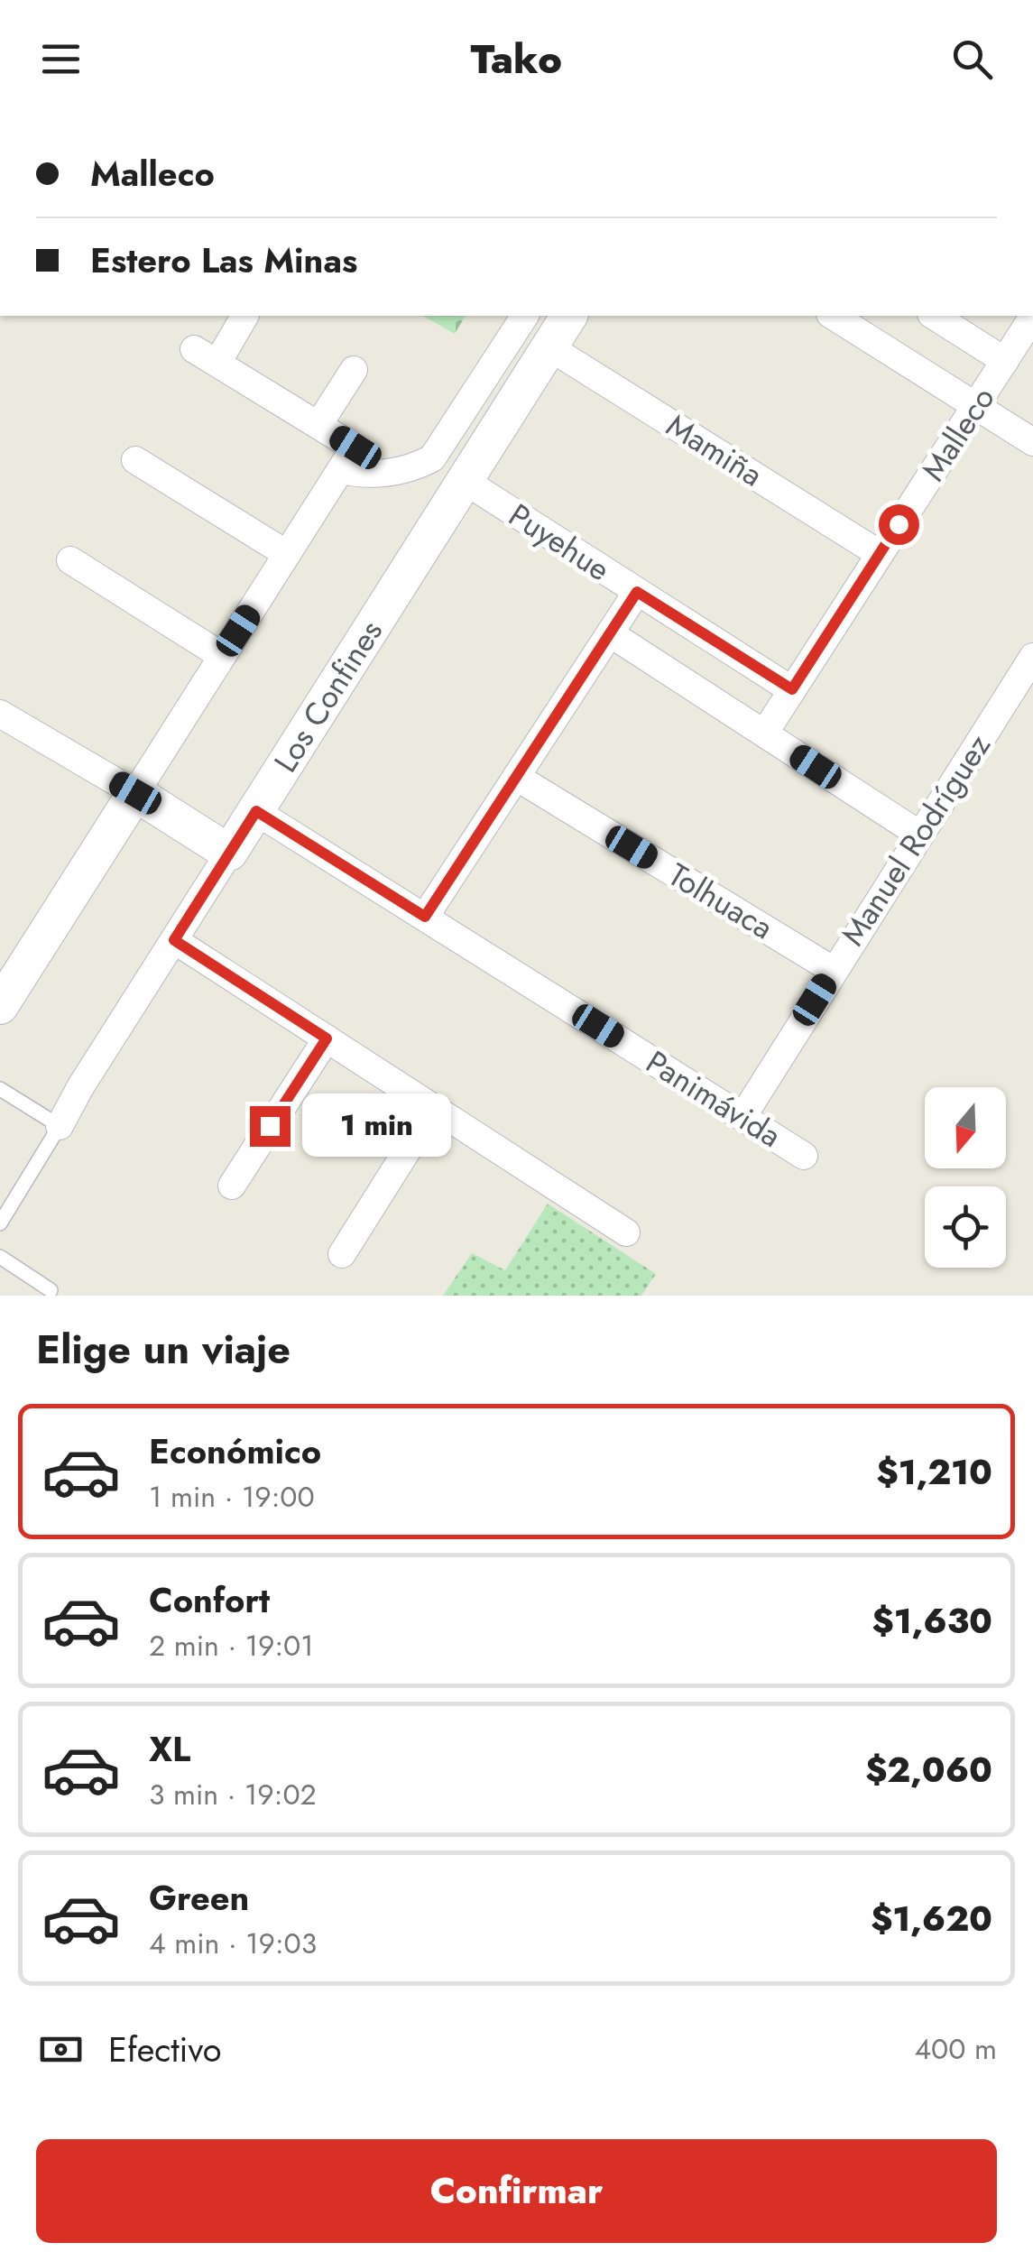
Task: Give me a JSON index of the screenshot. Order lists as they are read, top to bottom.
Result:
{
  "streets": {
    "street": [
      "Malleco",
      "Mamiña",
      "Puyehue",
      "Los Confines",
      "Manuel Rodríguez",
      "Tolhuaca",
      "Panimávida"
    ]
  },
  "crossings": [
    ["Malleco", "Mamiña"],
    ["Malleco", "Puyehue"],
    ["Mamiña", "Los Confines"],
    ["Puyehue", "Los Confines"],
    ["Puyehue", "Manuel Rodríguez"],
    ["Los Confines", "Panimávida"],
    ["Manuel Rodríguez", "Tolhuaca"],
    ["Manuel Rodríguez", "Panimávida"]
  ],
  "north": "bottom",
  "page": {
    "header": "Tako",
    "banner": ["Malleco", "Estero Las Minas"],
    "bubble": "1 min",
    "heading": "Elige un viaje",
    "list": [
      {
        "name": "Económico",
        "note": "1 min · 19:00",
        "value": "$1,210"
      },
      {
        "name": "Confort",
        "note": "2 min · 19:01",
        "value": "$1,630"
      },
      {
        "name": "XL",
        "note": "3 min · 19:02",
        "value": "$2,060"
      },
      {
        "name": "Green",
        "note": "4 min · 19:03",
        "value": "$1,620"
      }
    ],
    "pay": ["Efectivo", "400 m"],
    "buttons": "Confirmar"
  }
}
